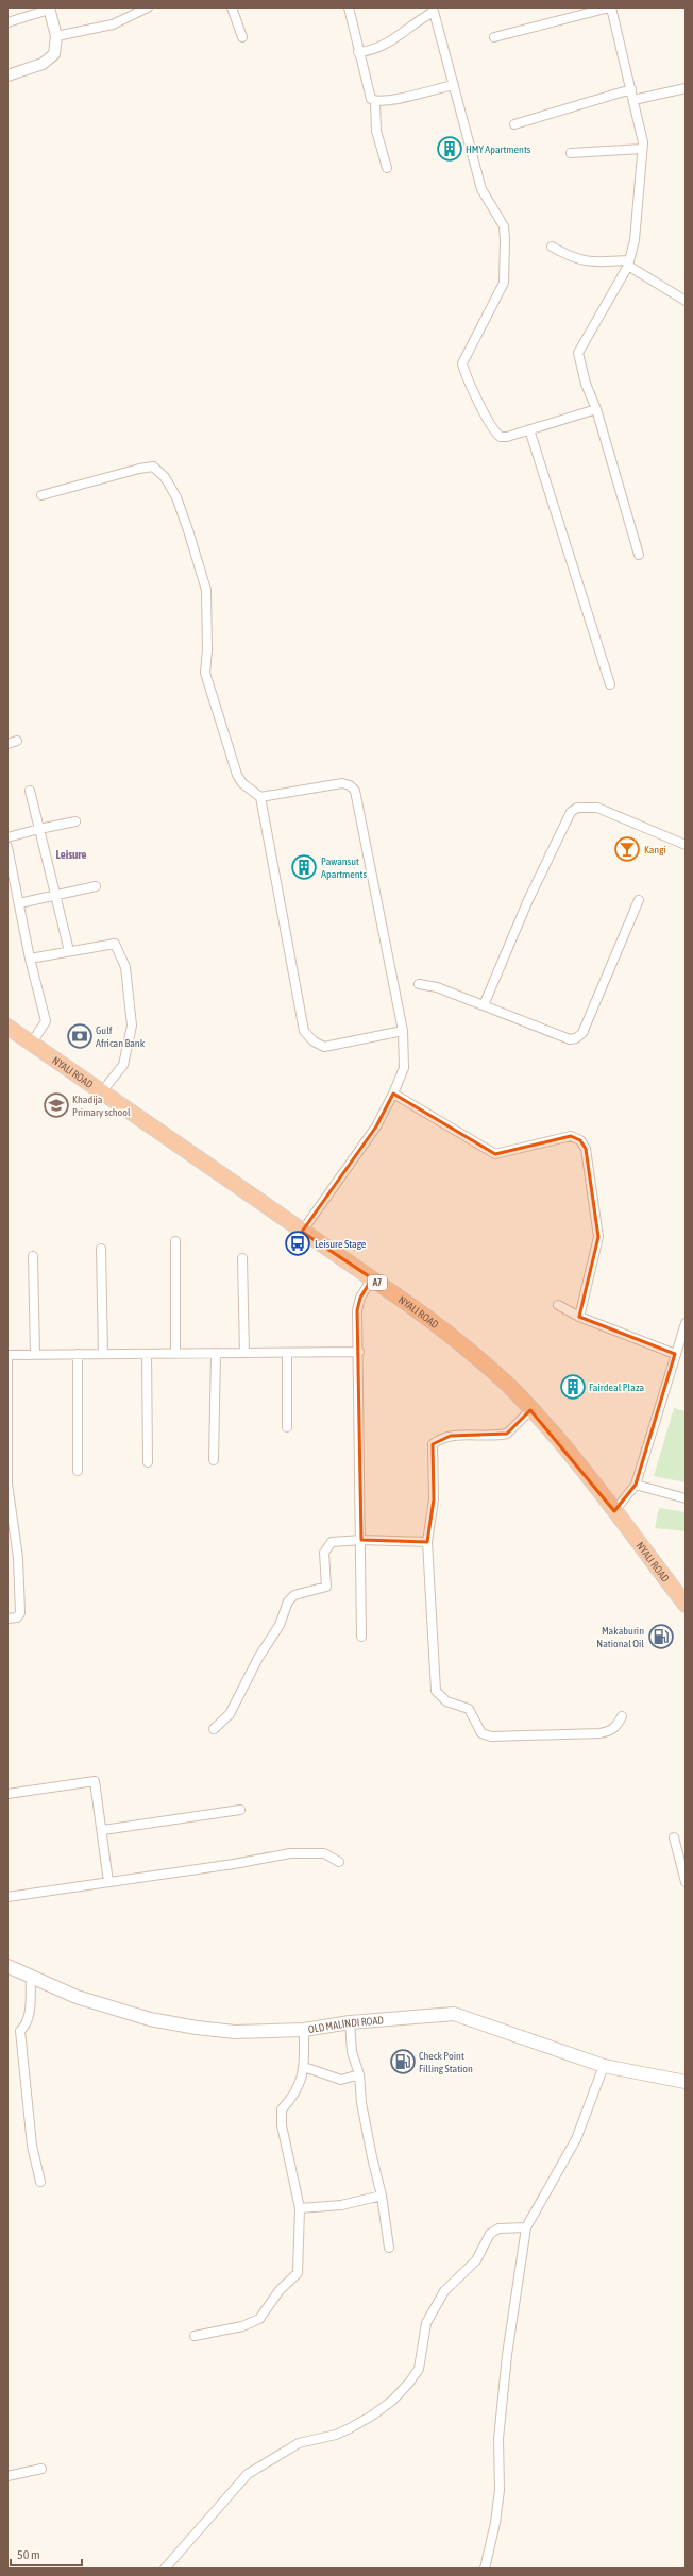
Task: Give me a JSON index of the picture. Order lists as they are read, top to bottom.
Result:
{
  "streets": {
    "highway": ["NYALI ROAD", "A7"],
    "main road": ["OLD MALINDI ROAD"]
  },
  "districts": ["Leisure"],
  "places": {
    "building": ["HMY Apartments", "Pawansut Apartments", "Fairdeal Plaza"],
    "bar": ["Kangi"],
    "bank": ["Gulf African Bank"],
    "school or university": ["Khadija Primary school"],
    "bus stop": ["Leisure Stage"],
    "fuel station": ["Makaburin National Oil", "Check Point Filling Station"]
  },
  "scale_bar": "50 m"
}
